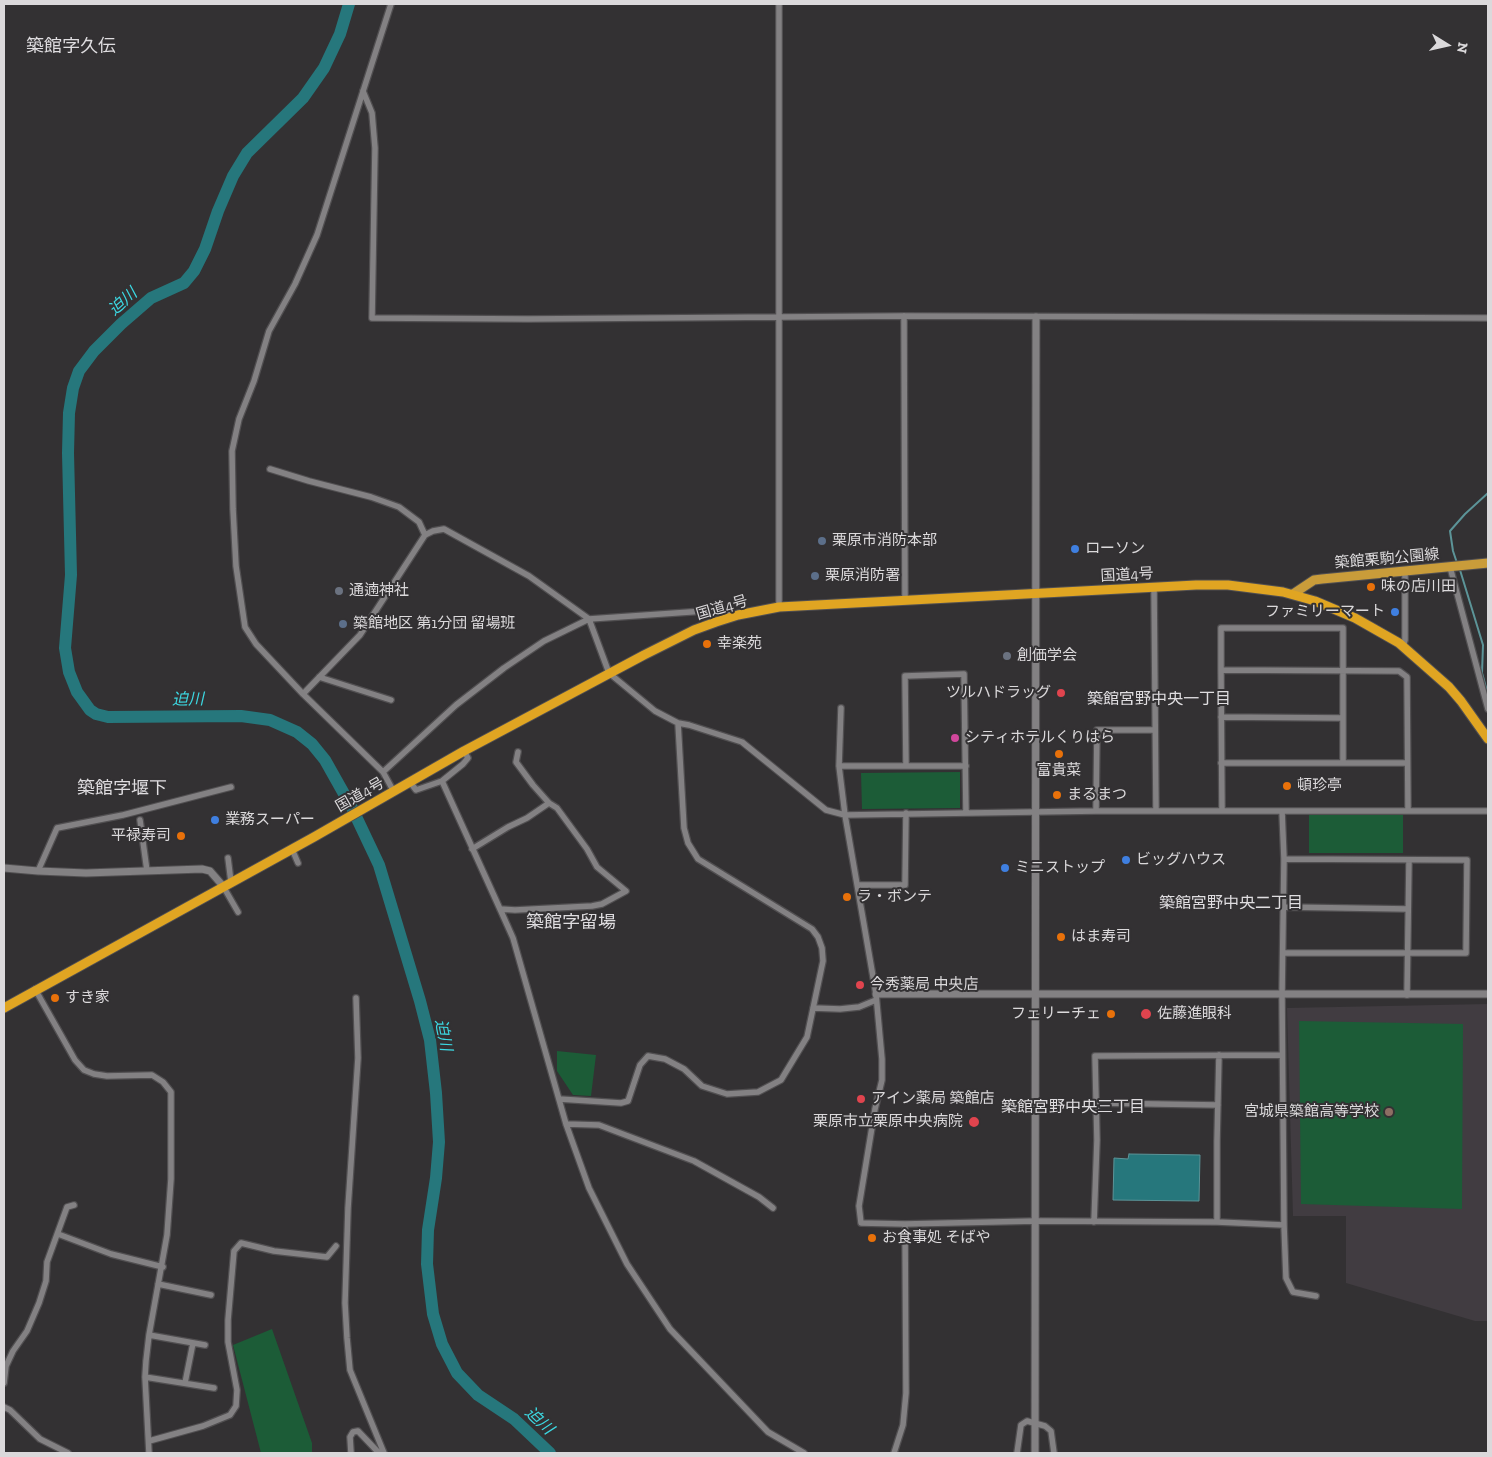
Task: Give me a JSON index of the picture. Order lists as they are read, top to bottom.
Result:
{
  "streets": {
    "highway": ["国道4号"],
    "main road": ["築館栗駒公園線"]
  },
  "crossings": [
    ["築館栗駒公園線", "国道4号"]
  ],
  "districts": [
    "築館字久伝",
    "築館宮野中央一丁目",
    "築館字堰下",
    "築館宮野中央二丁目",
    "築館字留場",
    "築館宮野中央三丁目"
  ],
  "water": ["迫川"],
  "places": [
    "栗原市消防本部",
    "ローソン",
    "栗原消防署",
    "味の店川田",
    "通遖神社",
    "ファミリーマート",
    "築館地区 第1分団 留場班",
    "幸楽苑",
    "創価学会",
    "ツルハドラッグ",
    "シティホテルくりはら",
    "富貴菜",
    "頓珍亭",
    "まるまつ",
    "業務スーパー",
    "平禄寿司",
    "ビッグハウス",
    "ミニストップ",
    "ラ・ボンテ",
    "はま寿司",
    "今秀薬局 中央店",
    "すき家",
    "フェリーチェ",
    "佐藤進眼科",
    "アイン薬局 築館店",
    "宮城県築館高等学校",
    "栗原市立栗原中央病院",
    "お食事処 そばや"
  ],
  "north": "right"
}
